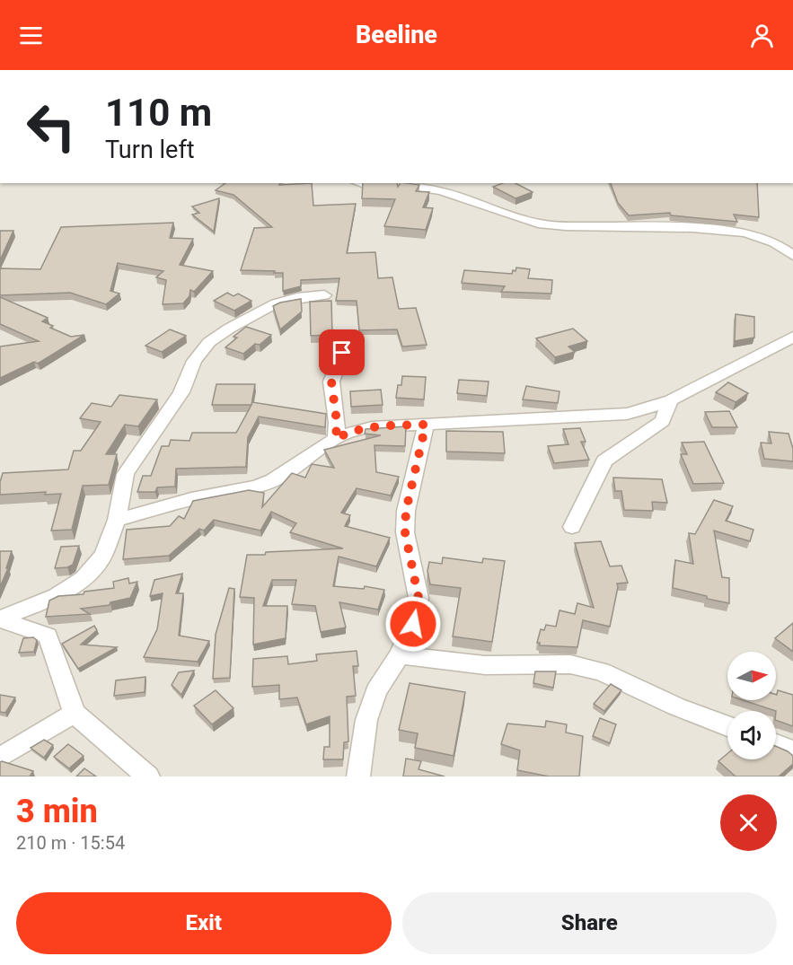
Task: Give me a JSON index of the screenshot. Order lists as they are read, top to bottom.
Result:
{
  "north": "right",
  "page": {
    "header": "Beeline",
    "turn": ["110 m", "Turn left"],
    "heading": ["3 min", "210 m · 15:54"],
    "buttons": ["Exit", "Share"]
  }
}
